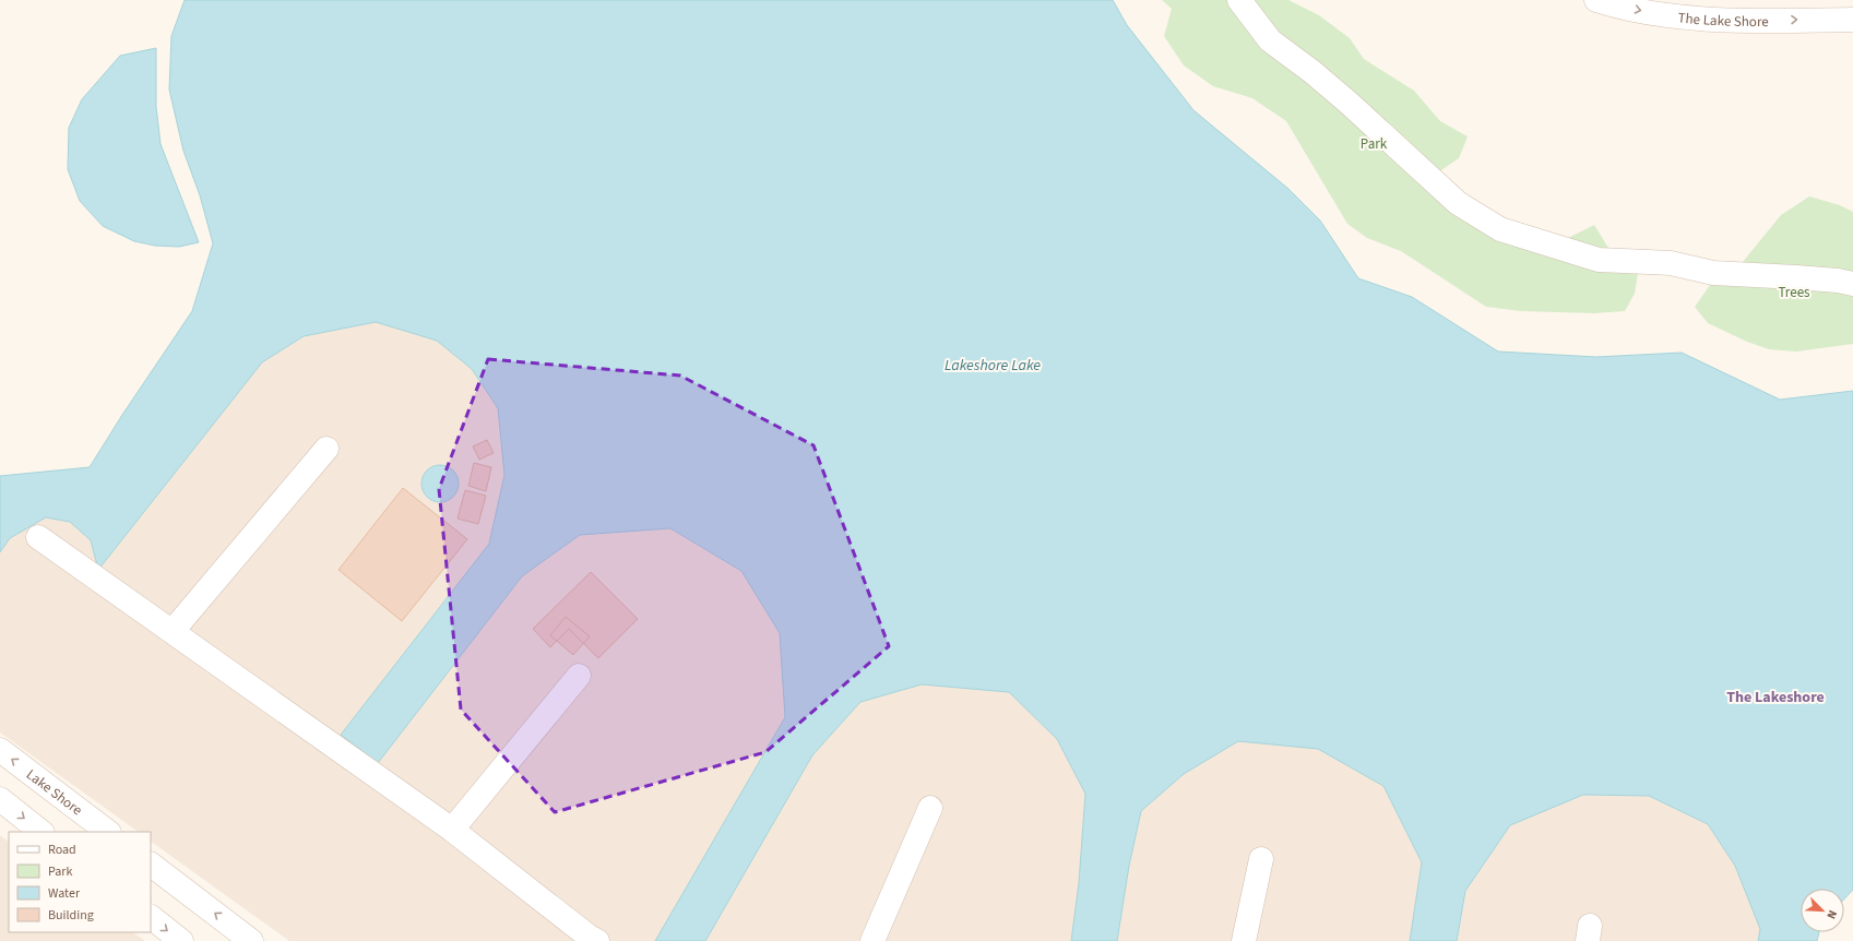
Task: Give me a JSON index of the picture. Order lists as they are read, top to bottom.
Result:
{
  "streets": {
    "street": ["The Lake Shore", "Lake Shore"]
  },
  "one_way": ["The Lake Shore"],
  "districts": ["The Lakeshore"],
  "water": ["Lakeshore Lake"],
  "parks": ["Park", "Trees"],
  "legend": [
    "Road",
    "Park",
    "Water",
    "Building"
  ],
  "north": "bottom right"
}
